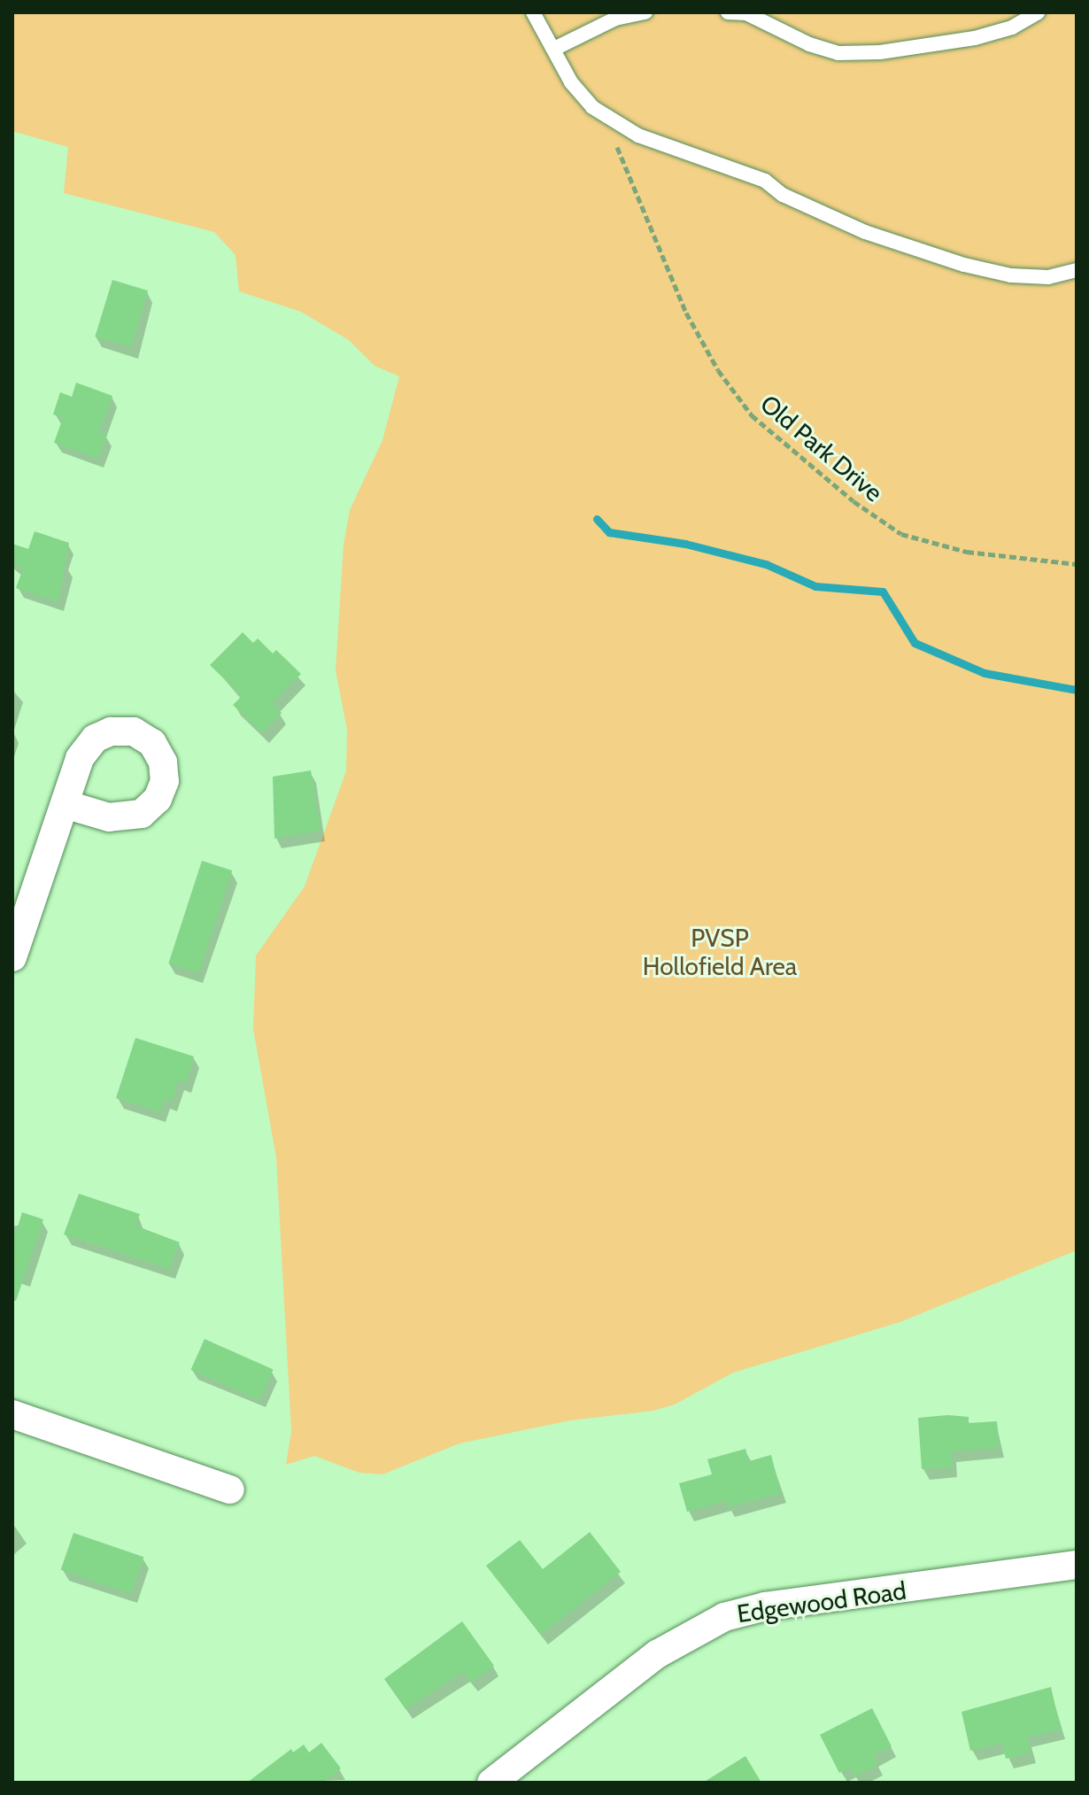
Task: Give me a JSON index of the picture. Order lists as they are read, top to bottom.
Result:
{
  "streets": {
    "street": ["Edgewood Road"],
    "path": ["Old Park Drive"]
  },
  "parks": ["PVSP Hollofield Area"]
}
